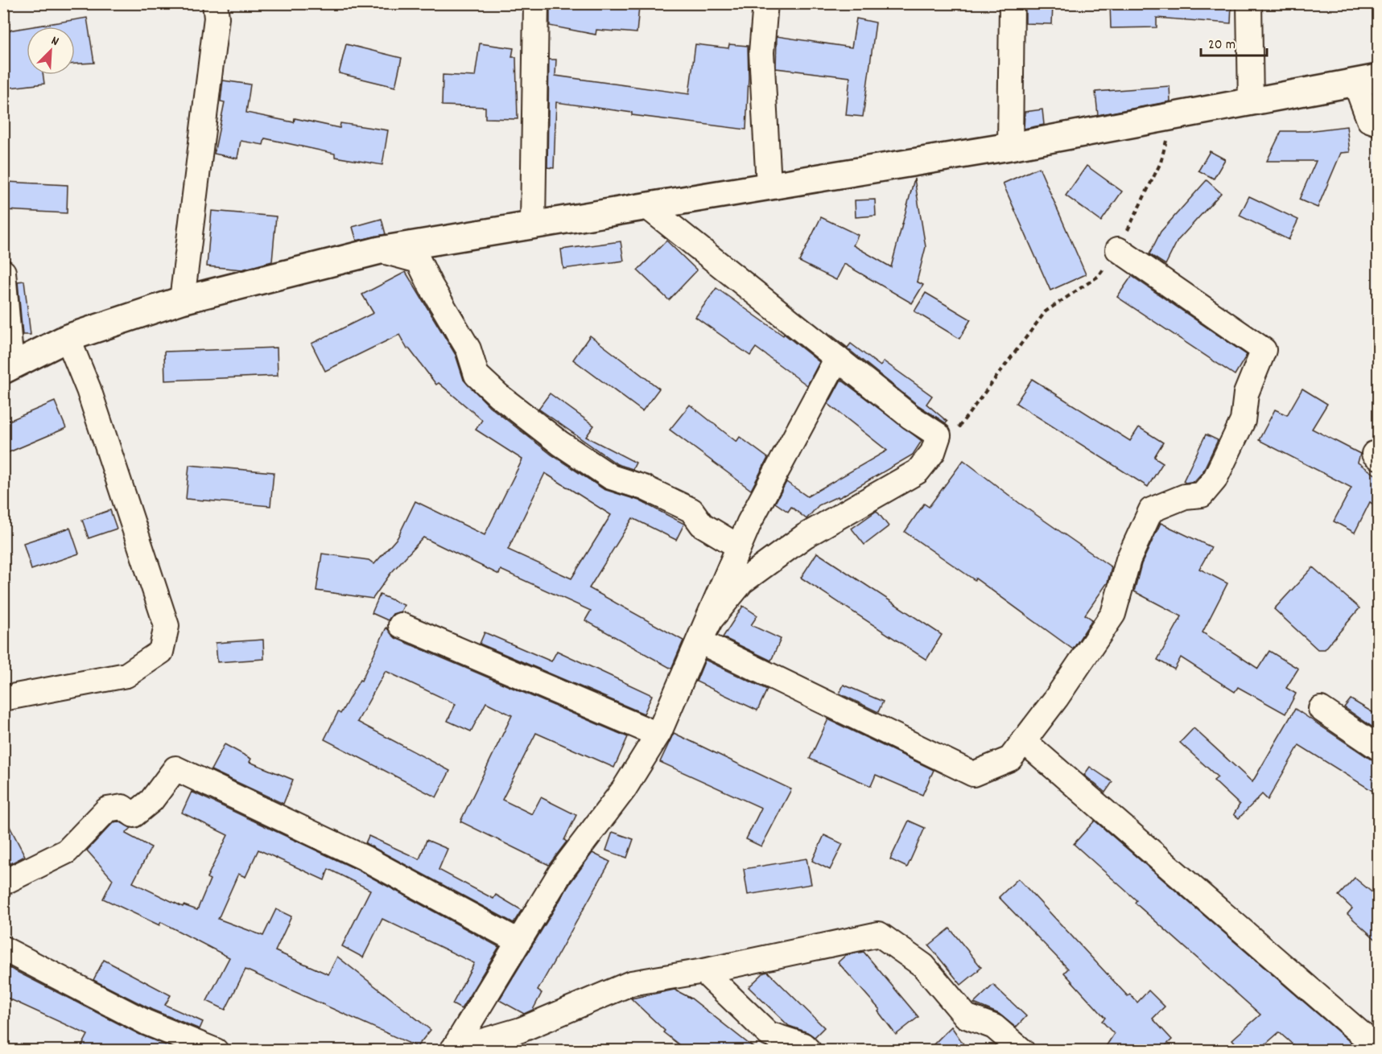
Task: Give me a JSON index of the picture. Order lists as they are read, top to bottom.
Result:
{
  "scale_bar": "20 m",
  "north": "top right"
}
